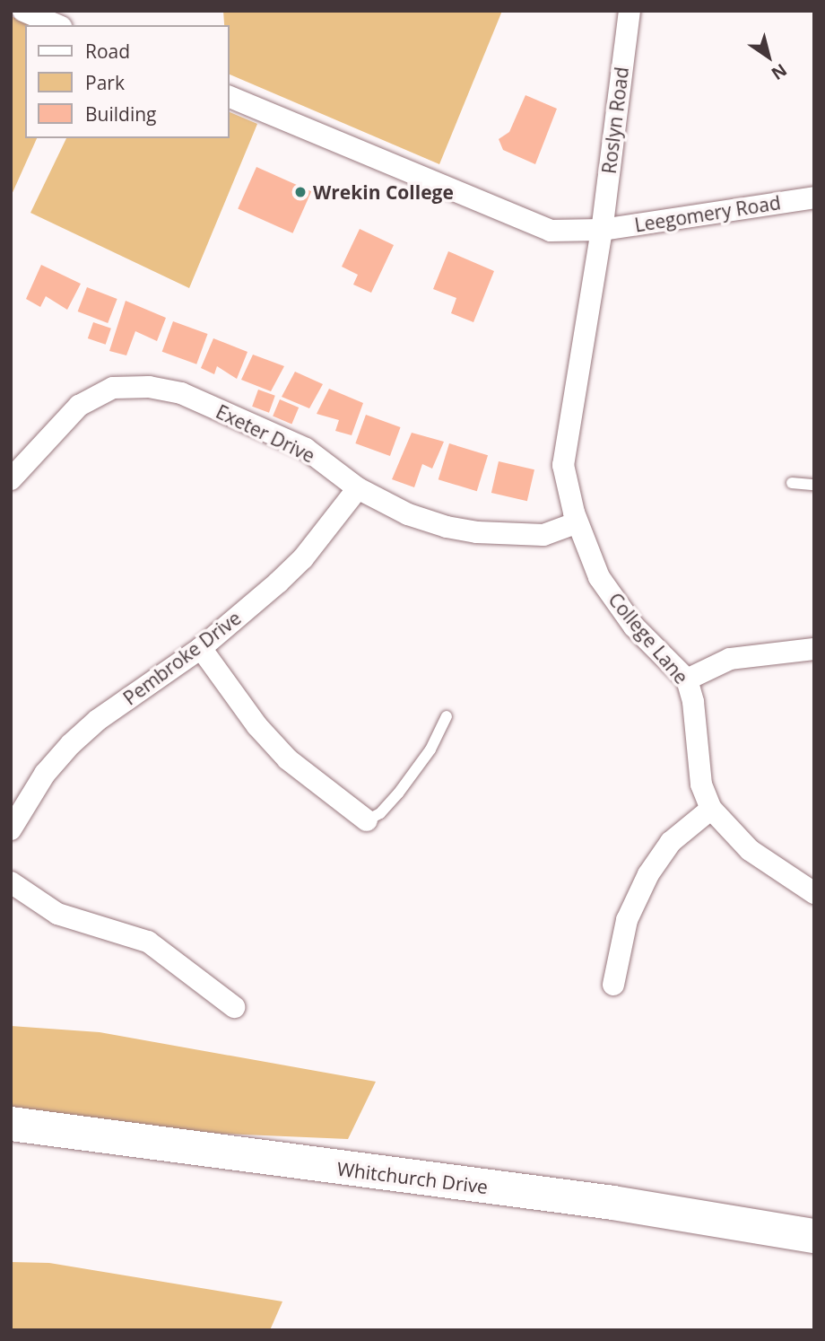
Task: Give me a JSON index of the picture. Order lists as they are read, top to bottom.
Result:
{
  "streets": {
    "main road": ["Whitchurch Drive"],
    "street": [
      "Roslyn Road",
      "Leegomery Road",
      "Exeter Drive",
      "College Lane",
      "Pembroke Drive"
    ]
  },
  "crossings": [
    ["Roslyn Road", "Leegomery Road"],
    ["Roslyn Road", "College Lane"],
    ["Leegomery Road", "College Lane"],
    ["Exeter Drive", "College Lane"],
    ["Exeter Drive", "Pembroke Drive"]
  ],
  "places": ["Wrekin College"],
  "legend": ["Road", "Park", "Building"],
  "north": "bottom right"
}
